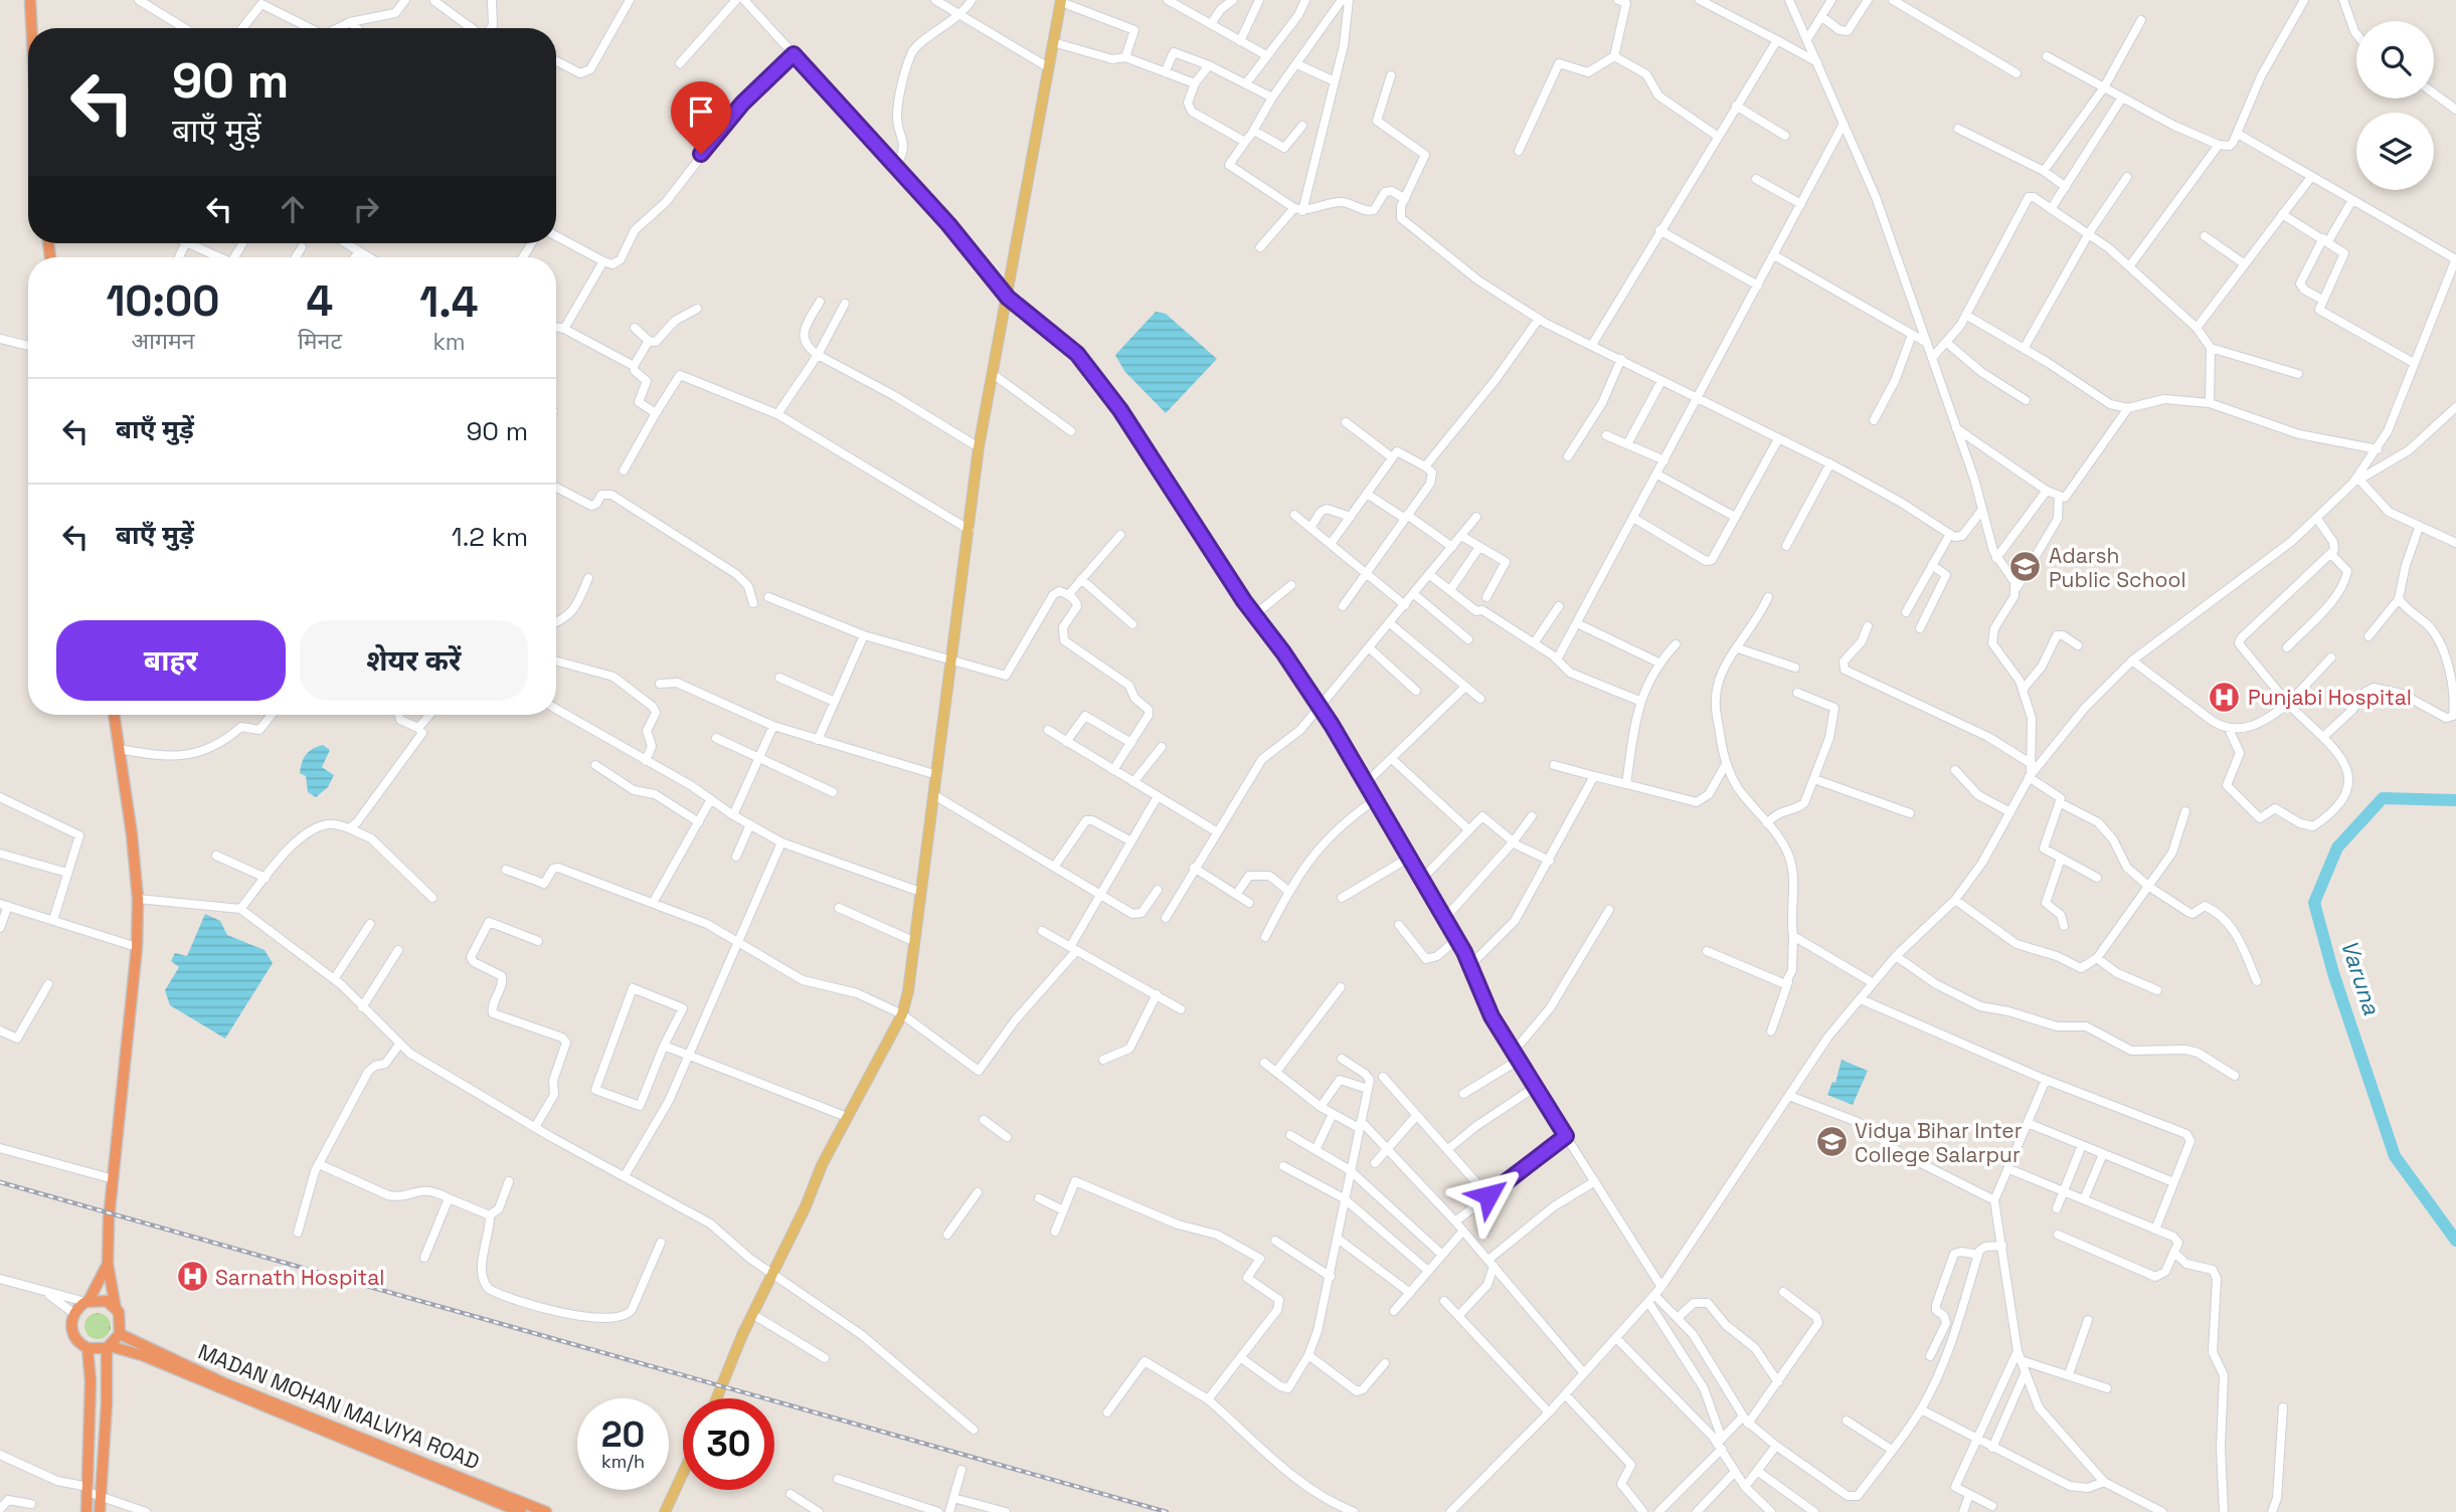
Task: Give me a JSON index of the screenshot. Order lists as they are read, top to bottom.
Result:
{
  "streets": {
    "highway": ["MADAN MOHAN MALVIYA ROAD"]
  },
  "water": ["Varuna"],
  "places": {
    "school or university": ["Adarsh Public School", "Vidya Bihar Inter College Salarpur"],
    "hospital": ["Punjabi Hospital", "Sarnath Hospital"]
  },
  "page": {
    "turn": ["90 m", "बाएँ मुड़ें"],
    "eta": [
      "10:00",
      "आगमन",
      "4",
      "मिनट",
      "1.4",
      "km"
    ],
    "list": [
      {
        "name": "बाएँ मुड़ें",
        "value": "90 m"
      },
      {
        "name": "बाएँ मुड़ें",
        "value": "1.2 km"
      }
    ],
    "buttons": ["बाहर", "शेयर करें"],
    "speed": "20 km/h",
    "limit": "30"
  }
}
